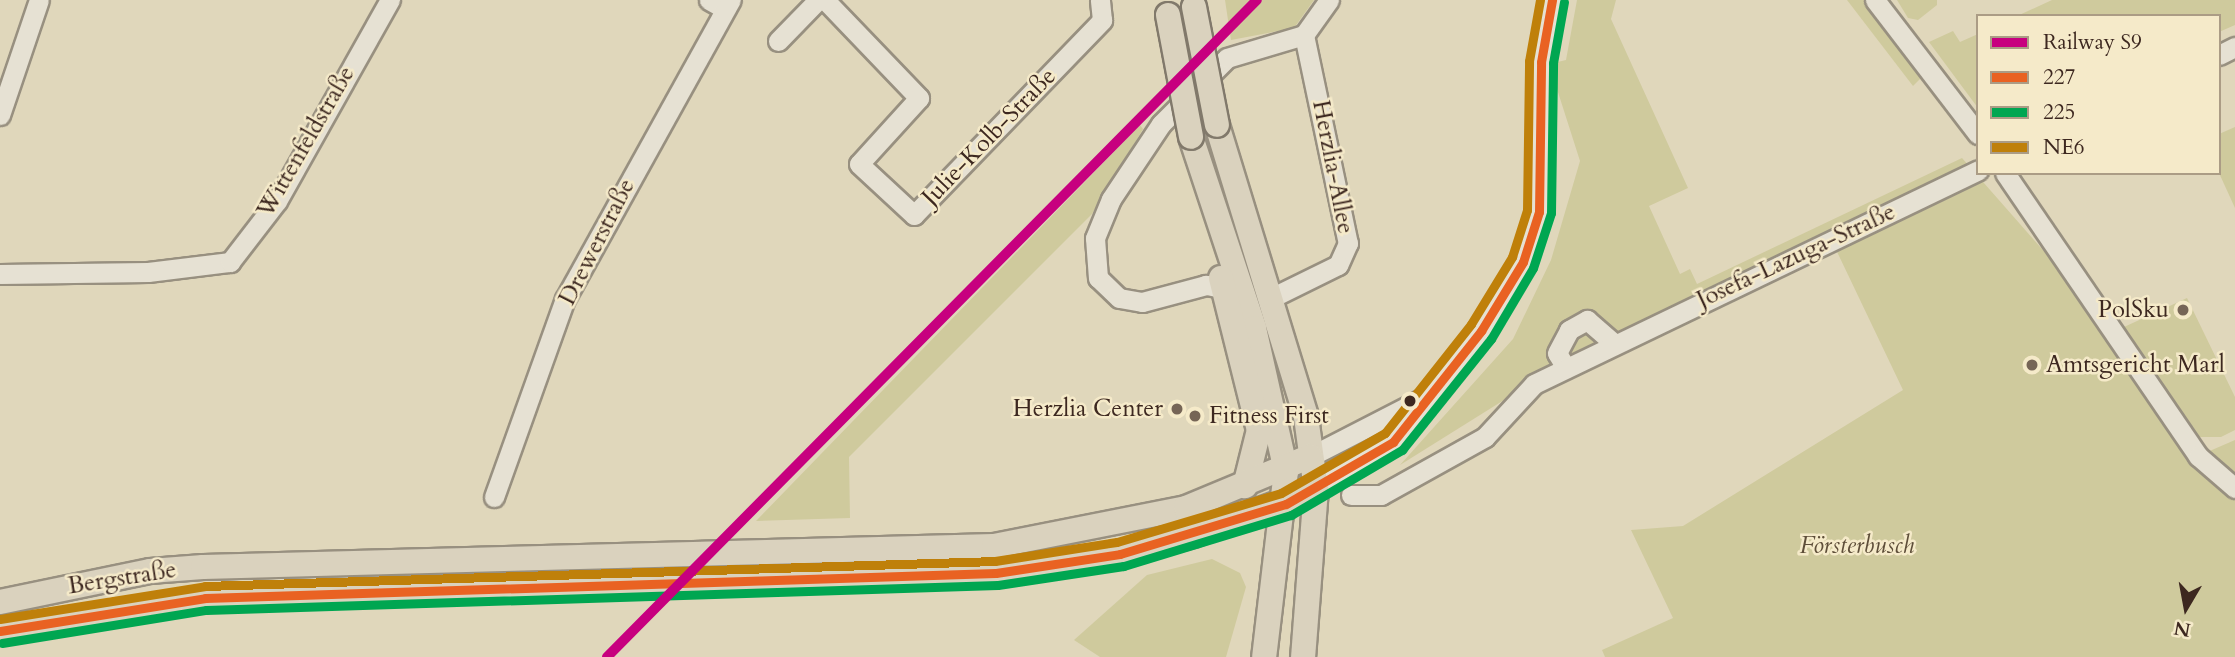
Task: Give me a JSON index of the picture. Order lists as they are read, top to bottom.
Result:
{
  "streets": {
    "main road": ["Bergstraße"],
    "street": [
      "Julie-Kolb-Straße",
      "Wittenfeldstraße",
      "Herzlia-Allee",
      "Drewerstraße",
      "Josefa-Lazuga-Straße"
    ]
  },
  "parks": ["Försterbusch"],
  "places": [
    "PolSku",
    "Amtsgericht Marl",
    "Herzlia Center",
    "Fitness First"
  ],
  "lines": [
    "rail line S9",
    "transit line 227",
    "transit line NE6",
    "transit line 225"
  ],
  "legend": [
    "Railway S9",
    "227",
    "225",
    "NE6"
  ],
  "north": "bottom"
}
